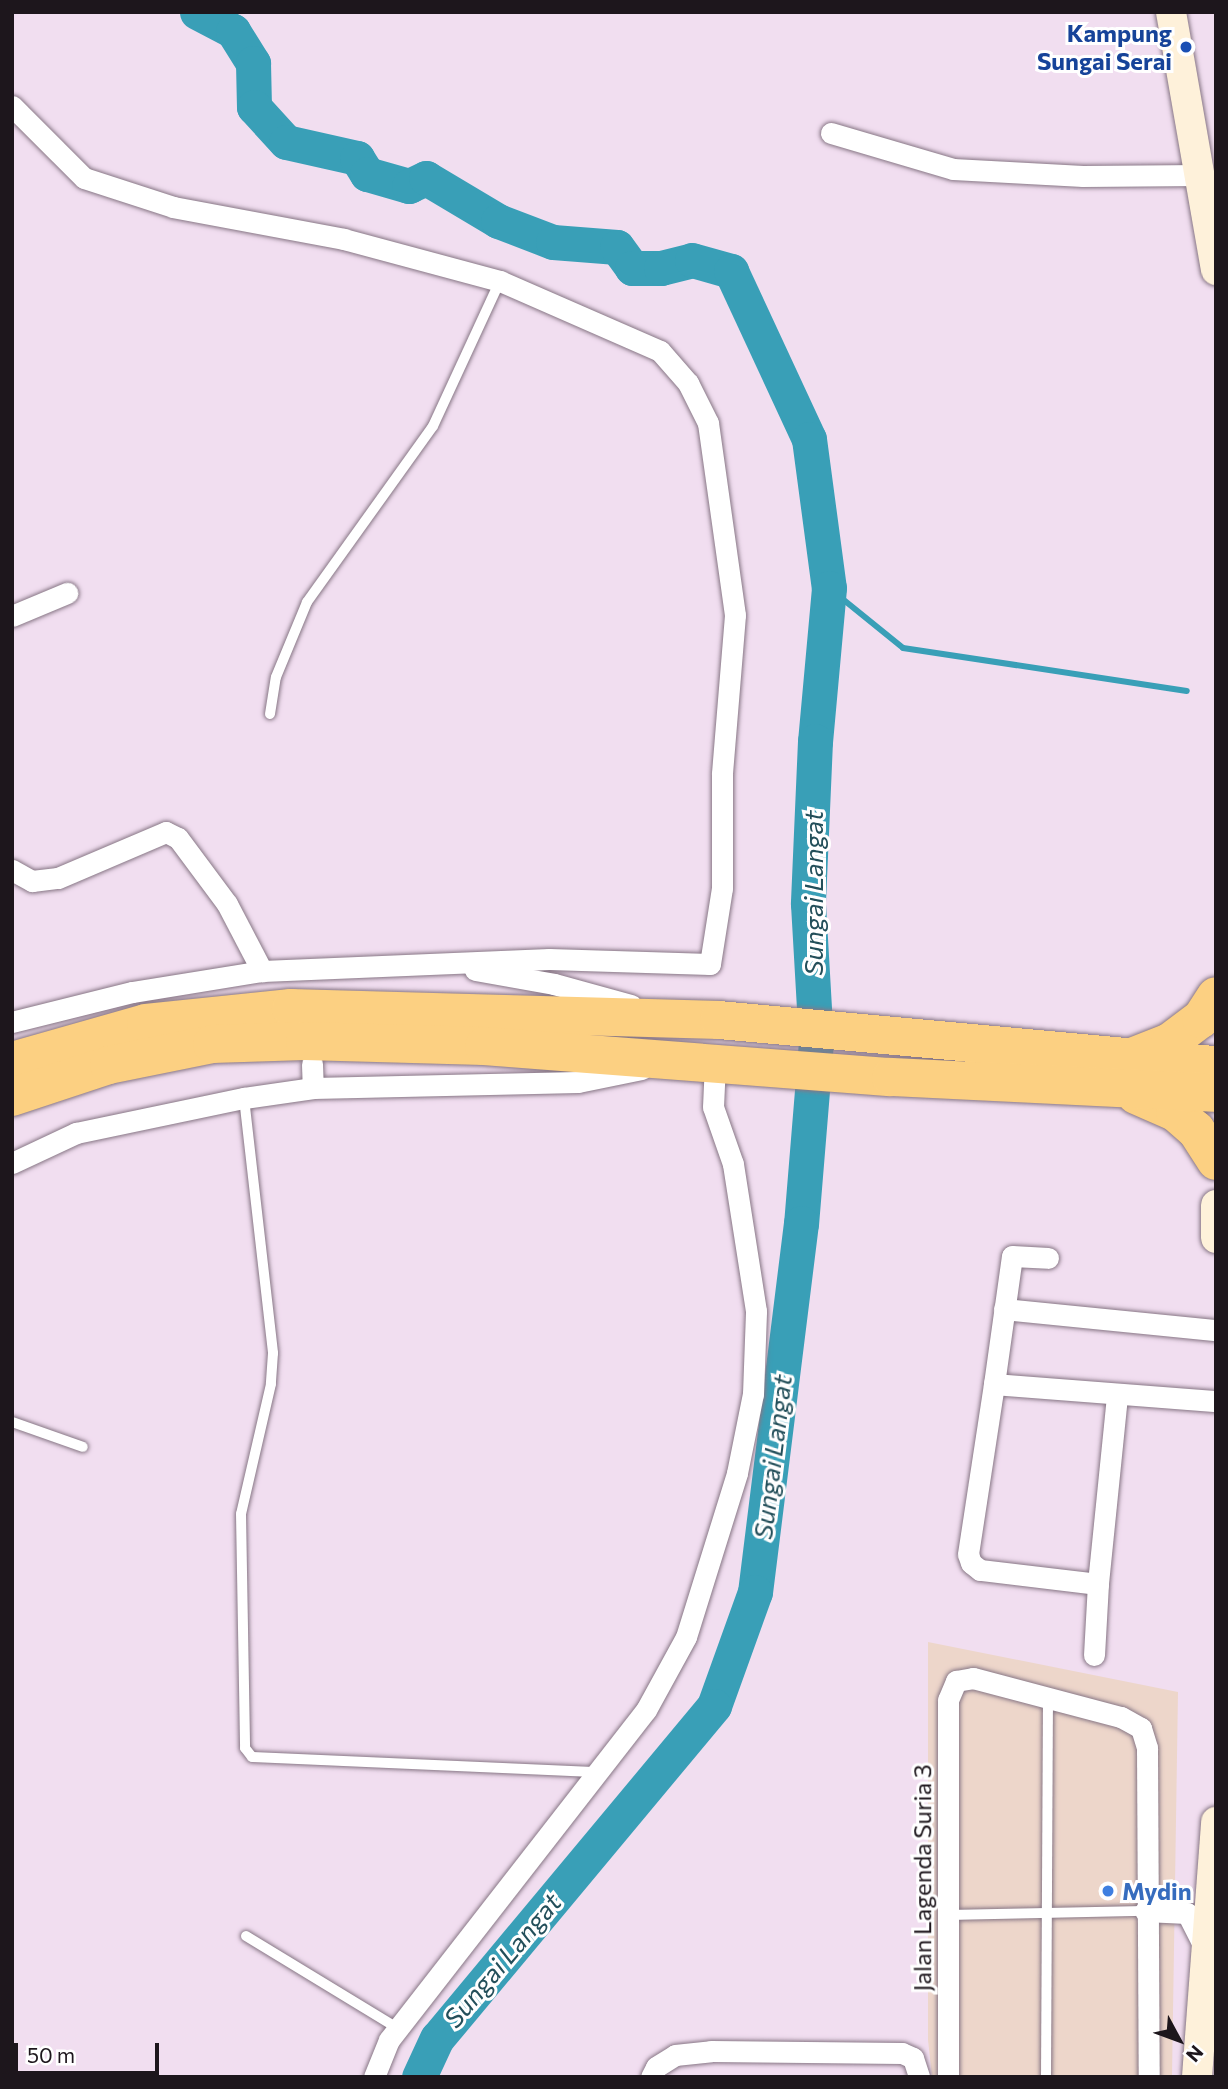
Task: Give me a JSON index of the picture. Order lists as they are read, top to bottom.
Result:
{
  "streets": {
    "street": ["Jalan Lagenda Suria 3"]
  },
  "water": ["Sungai Langat"],
  "places": ["Kampung Sungai Serai", "Mydin"],
  "scale_bar": "50 m",
  "north": "bottom right"
}
